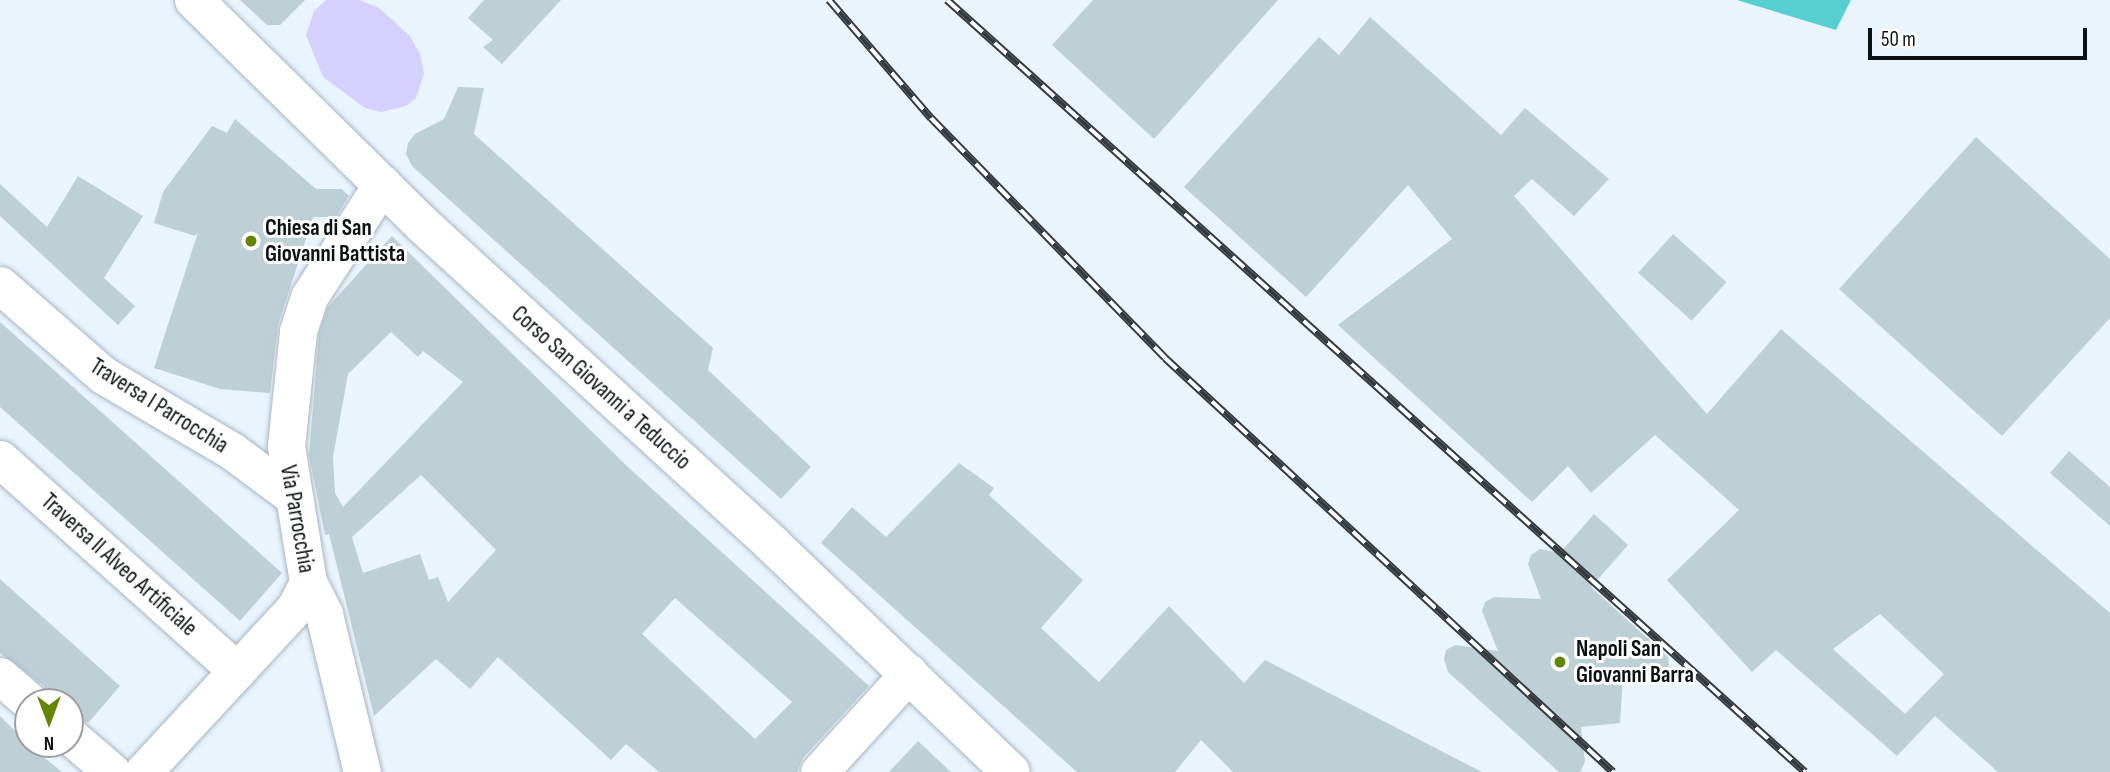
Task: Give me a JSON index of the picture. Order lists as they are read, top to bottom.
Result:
{
  "streets": {
    "main road": ["Corso San Giovanni a Teduccio"],
    "street": ["Traversa I Parrocchia", "Via Parrocchia", "Traversa II Alveo Artificiale"]
  },
  "crossings": [
    ["Corso San Giovanni a Teduccio", "Via Parrocchia"],
    ["Traversa I Parrocchia", "Via Parrocchia"],
    ["Via Parrocchia", "Traversa II Alveo Artificiale"]
  ],
  "places": ["Chiesa di San Giovanni Battista", "Napoli San Giovanni Barra"],
  "scale_bar": "50 m",
  "north": "bottom"
}
